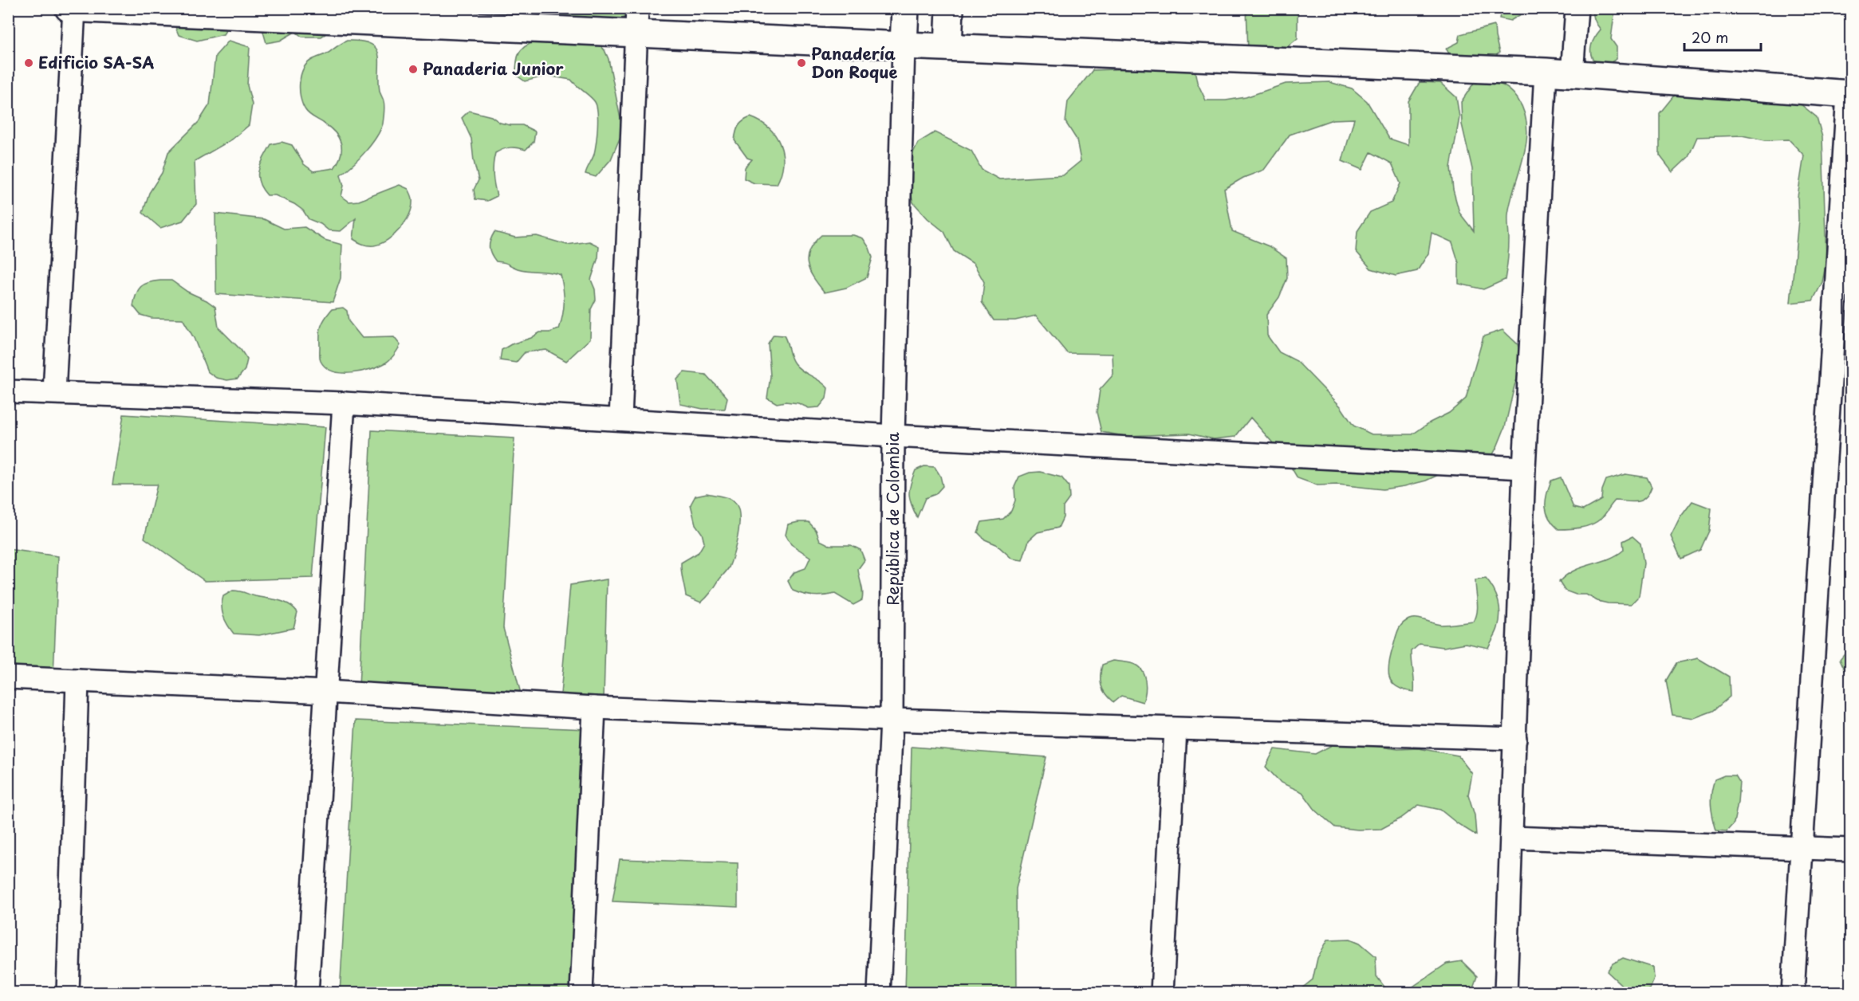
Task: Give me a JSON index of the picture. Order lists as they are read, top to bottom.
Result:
{
  "streets": {
    "street": ["República de Colombia"]
  },
  "places": ["Edificio SA-SA", "Panadería Don Roque", "Panaderia Junior"],
  "scale_bar": "20 m"
}
